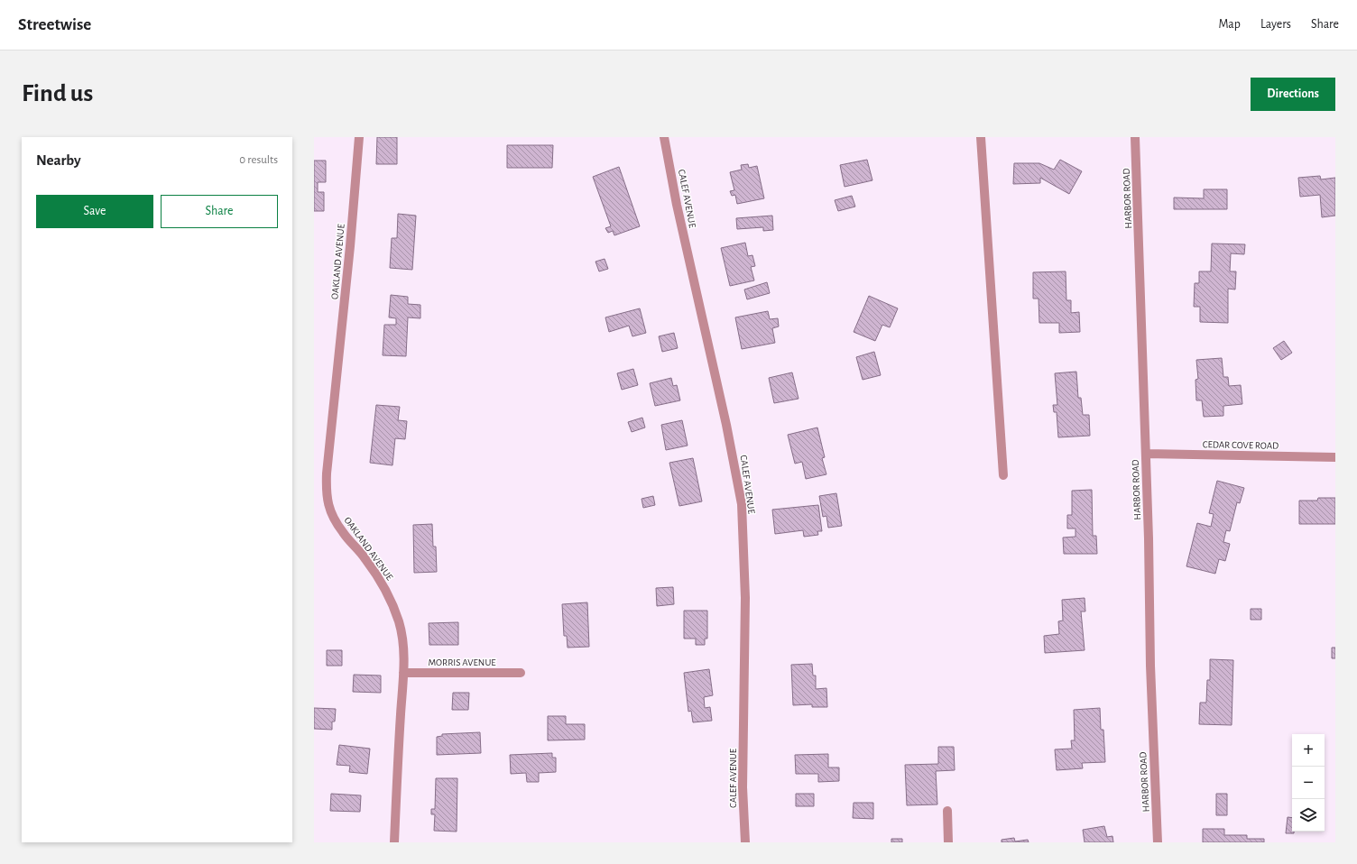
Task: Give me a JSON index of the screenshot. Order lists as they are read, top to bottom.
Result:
{
  "streets": {
    "street": [
      "CALEF AVENUE",
      "HARBOR ROAD",
      "OAKLAND AVENUE",
      "CEDAR COVE ROAD",
      "MORRIS AVENUE"
    ]
  },
  "crossings": [
    ["HARBOR ROAD", "CEDAR COVE ROAD"],
    ["OAKLAND AVENUE", "MORRIS AVENUE"]
  ],
  "page": {
    "header": "Streetwise",
    "nav": ["Map", "Layers", "Share"],
    "buttons": [
      "Directions",
      ["Save", "Share"]
    ],
    "title": "Find us",
    "heading": ["Nearby", "0 results"],
    "map_buttons": ["+", "−"]
  }
}
